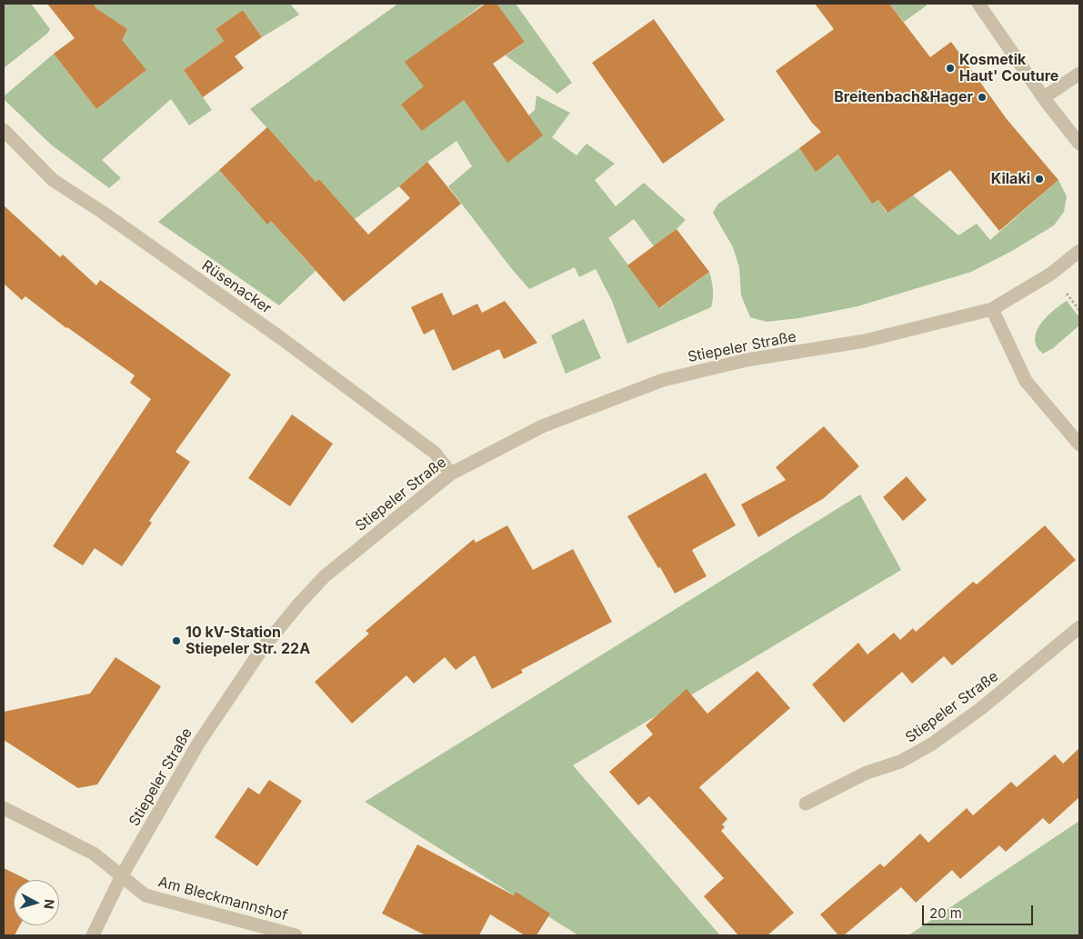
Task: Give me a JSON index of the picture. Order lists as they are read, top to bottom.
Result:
{
  "streets": {
    "street": ["Rüsenacker", "Stiepeler Straße", "Am Bleckmannshof"]
  },
  "crossings": [
    ["Rüsenacker", "Stiepeler Straße"],
    ["Stiepeler Straße", "Am Bleckmannshof"]
  ],
  "places": [
    "Kosmetik Haut' Couture",
    "Breitenbach&Hager",
    "Kilaki",
    "10 kV-Station Stiepeler Str. 22A"
  ],
  "scale_bar": "20 m",
  "north": "right"
}
